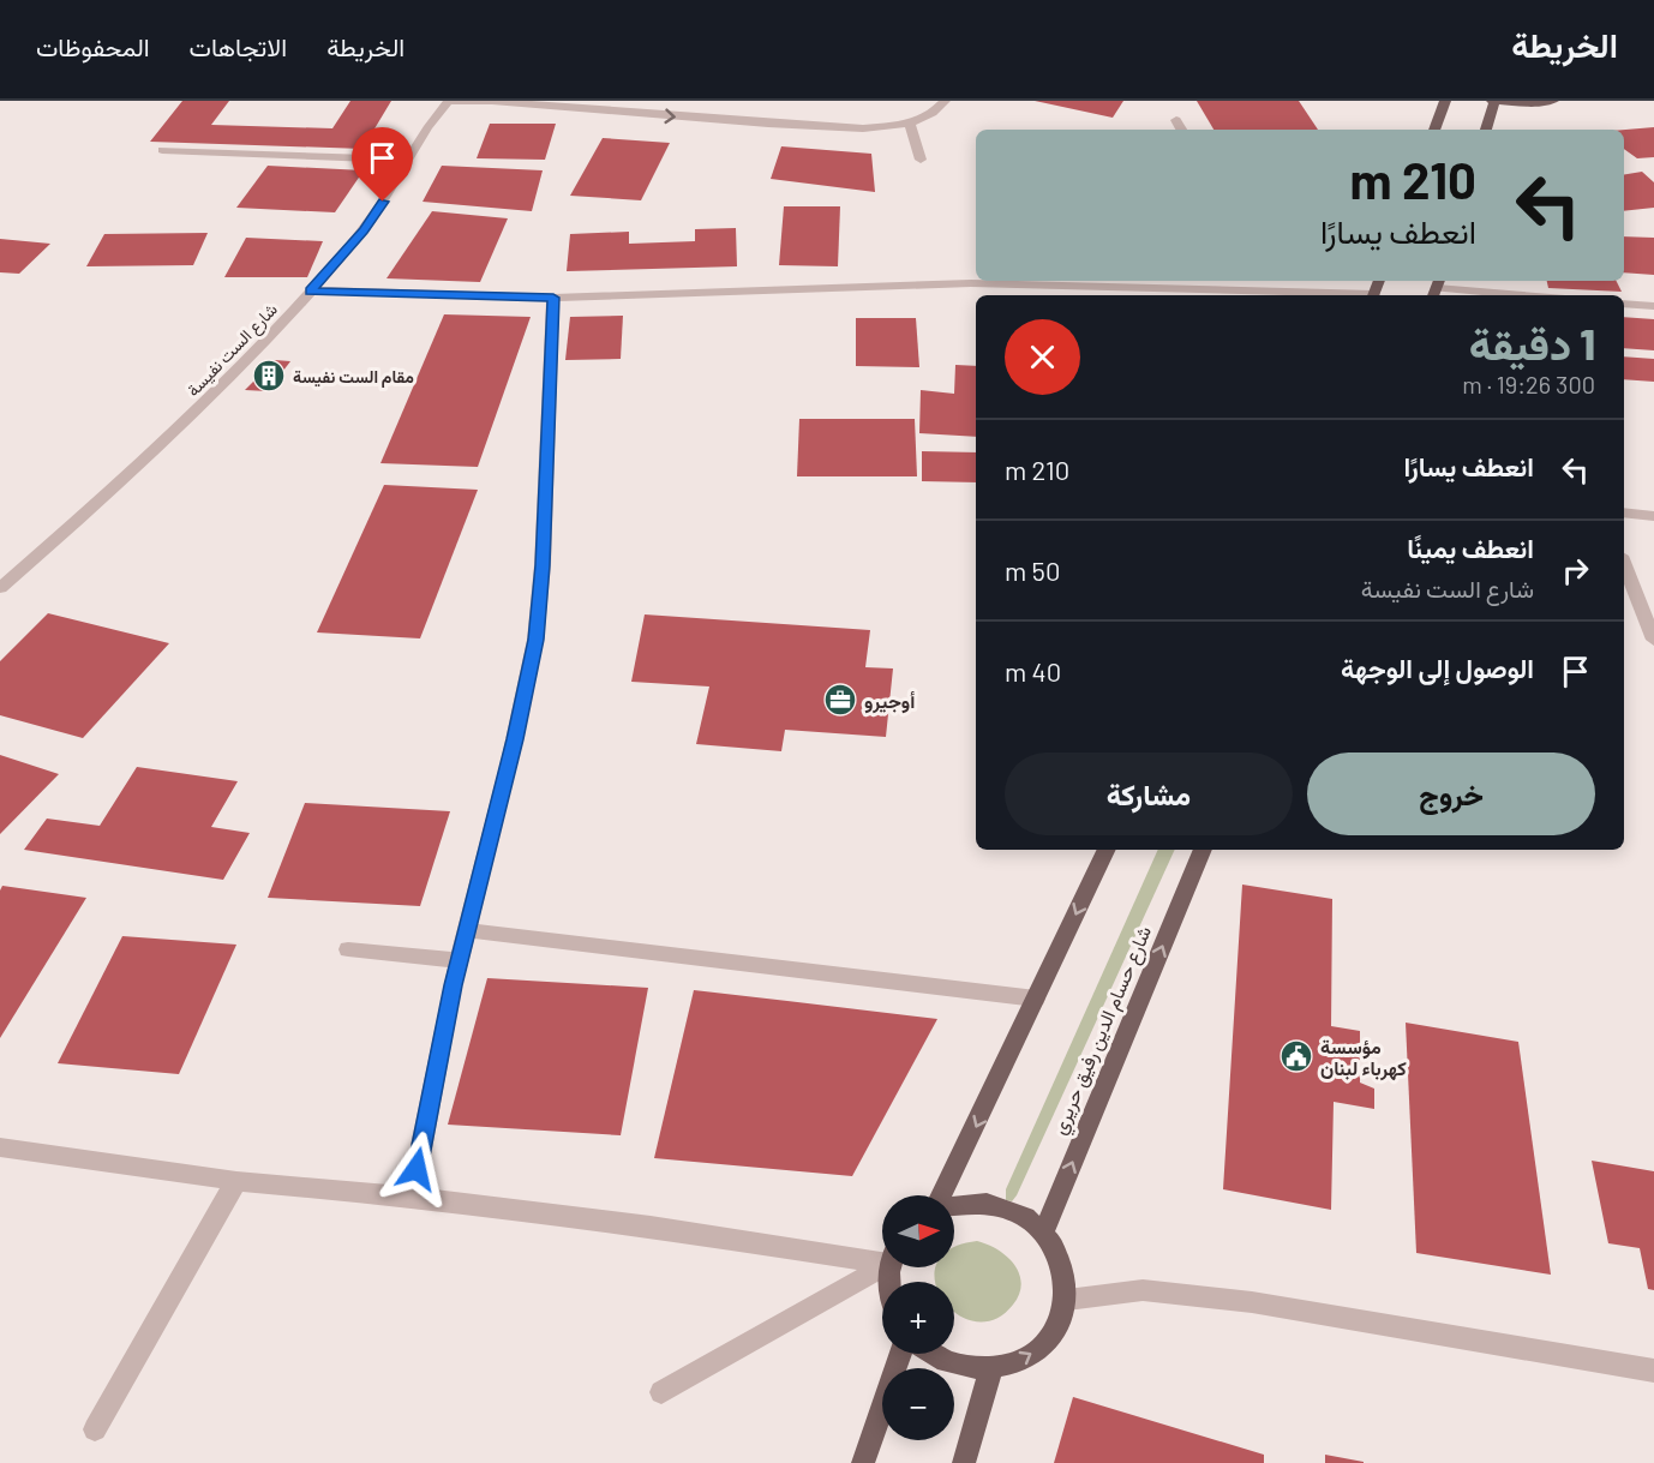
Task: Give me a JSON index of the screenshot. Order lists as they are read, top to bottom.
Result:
{
  "streets": {
    "main road": ["شارع حسام الدين رفيق حريري"],
    "street": ["شارع الست نفيسة"]
  },
  "places": {
    "building": ["مقام الست نفيسة"],
    "office": ["أوجيرو"],
    "public building": ["مؤسسة كهرباء لبنان"]
  },
  "north": "right",
  "page": {
    "header": "الخريطة",
    "nav": ["الخريطة", "الاتجاهات", "المحفوظات"],
    "turn": ["210 m", "انعطف يسارًا"],
    "heading": ["1 دقيقة", "300 m · 19:26"],
    "list": [
      {
        "name": "انعطف يسارًا",
        "value": "210 m"
      },
      {
        "name": "انعطف يمينًا",
        "note": "شارع الست نفيسة",
        "value": "50 m"
      },
      {
        "name": "الوصول إلى الوجهة",
        "value": "40 m"
      }
    ],
    "buttons": ["خروج", "مشاركة"],
    "map_buttons": ["+", "−"]
  }
}
